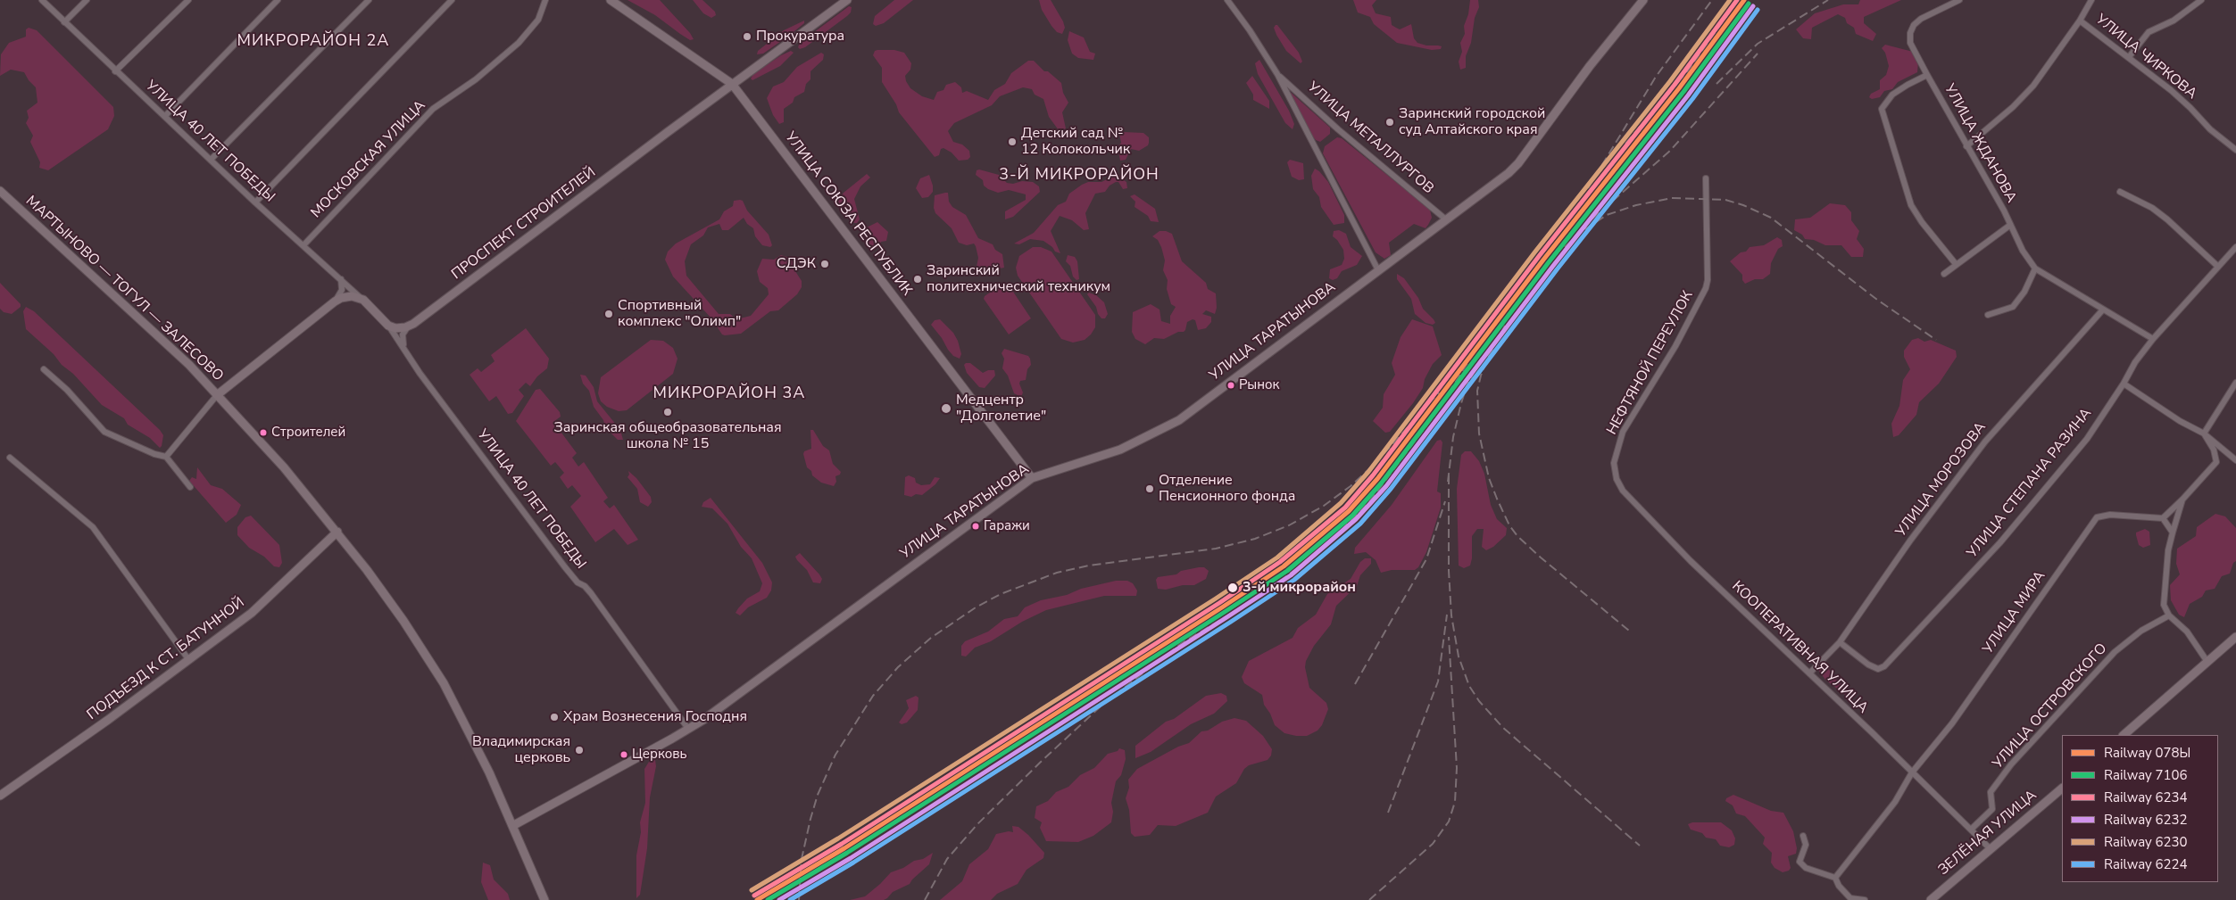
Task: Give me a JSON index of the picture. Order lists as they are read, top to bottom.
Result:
{
  "streets": {
    "street": [
      "УЛИЦА ЧИРКОВА",
      "УЛИЦА МЕТАЛЛУРГОВ",
      "УЛИЦА 40 ЛЕТ ПОБЕДЫ",
      "УЛИЦА ЖДАНОВА",
      "МОСКОВСКАЯ УЛИЦА",
      "УЛИЦА СОЮЗА РЕСПУБЛИК",
      "ПРОСПЕКТ СТРОИТЕЛЕЙ",
      "МАРТЫНОВО — ТОГУЛ — ЗАЛЕСОВО",
      "УЛИЦА ТАРАТЫНОВА",
      "НЕФТЯНОЙ ПЕРЕУЛОК",
      "УЛИЦА МОРОЗОВА",
      "УЛИЦА СТЕПАНА РАЗИНА",
      "УЛИЦА МИРА",
      "КООПЕРАТИВНАЯ УЛИЦА",
      "ПОДЪЕЗД К СТ. БАТУННОЙ",
      "УЛИЦА ОСТРОВСКОГО",
      "ЗЕЛЁНАЯ УЛИЦА"
    ]
  },
  "crossings": [
    ["УЛИЦА МЕТАЛЛУРГОВ", "УЛИЦА ТАРАТЫНОВА"],
    ["УЛИЦА 40 ЛЕТ ПОБЕДЫ", "МОСКОВСКАЯ УЛИЦА"],
    ["УЛИЦА 40 ЛЕТ ПОБЕДЫ", "УЛИЦА ТАРАТЫНОВА"],
    ["УЛИЦА ЖДАНОВА", "УЛИЦА МОРОЗОВА"],
    ["УЛИЦА ЖДАНОВА", "УЛИЦА СТЕПАНА РАЗИНА"],
    ["УЛИЦА СОЮЗА РЕСПУБЛИК", "ПРОСПЕКТ СТРОИТЕЛЕЙ"],
    ["УЛИЦА СОЮЗА РЕСПУБЛИК", "УЛИЦА ТАРАТЫНОВА"],
    ["МАРТЫНОВО — ТОГУЛ — ЗАЛЕСОВО", "УЛИЦА ТАРАТЫНОВА"],
    ["МАРТЫНОВО — ТОГУЛ — ЗАЛЕСОВО", "ПОДЪЕЗД К СТ. БАТУННОЙ"],
    ["НЕФТЯНОЙ ПЕРЕУЛОК", "КООПЕРАТИВНАЯ УЛИЦА"],
    ["УЛИЦА МОРОЗОВА", "УЛИЦА СТЕПАНА РАЗИНА"],
    ["УЛИЦА МОРОЗОВА", "КООПЕРАТИВНАЯ УЛИЦА"],
    ["УЛИЦА МИРА", "КООПЕРАТИВНАЯ УЛИЦА"],
    ["КООПЕРАТИВНАЯ УЛИЦА", "УЛИЦА ОСТРОВСКОГО"],
    ["КООПЕРАТИВНАЯ УЛИЦА", "ЗЕЛЁНАЯ УЛИЦА"]
  ],
  "districts": ["МИКРОРАЙОН 2А", "3-Й МИКРОРАЙОН", "МИКРОРАЙОН 3А"],
  "places": [
    "Прокуратура",
    "Заринский городской суд Алтайского края",
    "Детский сад № 12 Колокольчик",
    "СДЭК",
    "Заринский политехнический техникум",
    "Спортивный комплекс \"Олимп\"",
    "Рынок",
    "Медцентр \"Долголетие\"",
    "Заринская общеобразовательная школа № 15",
    "Строителей",
    "Отделение Пенсионного фонда",
    "Гаражи",
    "3-й микрорайон",
    "Храм Вознесения Господня",
    "Владимирская церковь",
    "Церковь"
  ],
  "lines": [
    "rail line 078Ы",
    "rail line 6234",
    "rail line 6230",
    "rail line 7106",
    "rail line 6232",
    "rail line 6224"
  ],
  "legend": [
    "Railway 078Ы",
    "Railway 7106",
    "Railway 6234",
    "Railway 6232",
    "Railway 6230",
    "Railway 6224"
  ]
}
